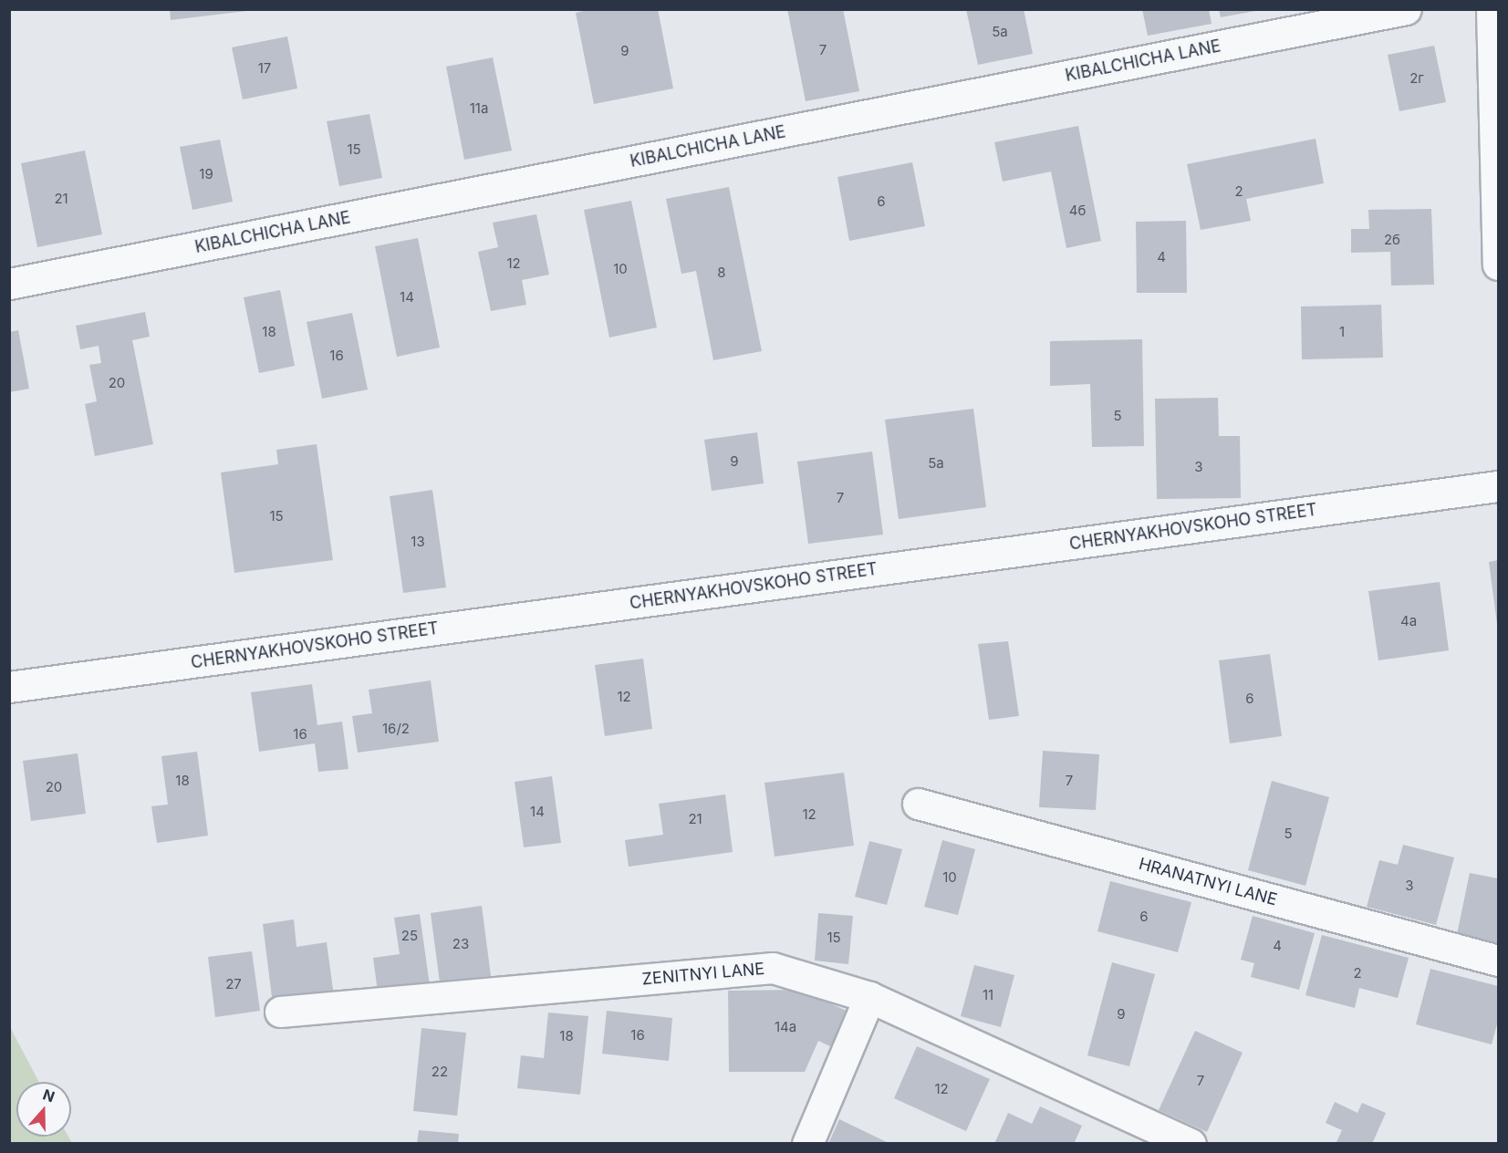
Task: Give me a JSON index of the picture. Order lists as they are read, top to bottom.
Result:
{
  "streets": {
    "street": [
      "KIBALCHICHA LANE",
      "CHERNYAKHOVSKOHO STREET",
      "HRANATNYI LANE",
      "ZENITNYI LANE"
    ]
  },
  "house_numbers": [
    "5а",
    "7",
    "9",
    "17",
    "2г",
    "11а",
    "15",
    "19",
    "2",
    "21",
    "6",
    "4б",
    "2б",
    "4",
    "12",
    "10",
    "8",
    "14",
    "18",
    "1",
    "16",
    "20",
    "5",
    "9",
    "5а",
    "3",
    "7",
    "15",
    "13",
    "4а",
    "12",
    "6",
    "16/2",
    "16",
    "18",
    "7",
    "20",
    "14",
    "12",
    "21",
    "5",
    "10",
    "3",
    "6",
    "25",
    "15",
    "23",
    "4",
    "2",
    "27",
    "11",
    "9",
    "14а",
    "16",
    "18",
    "22",
    "7",
    "12"
  ],
  "north": "top"
}
